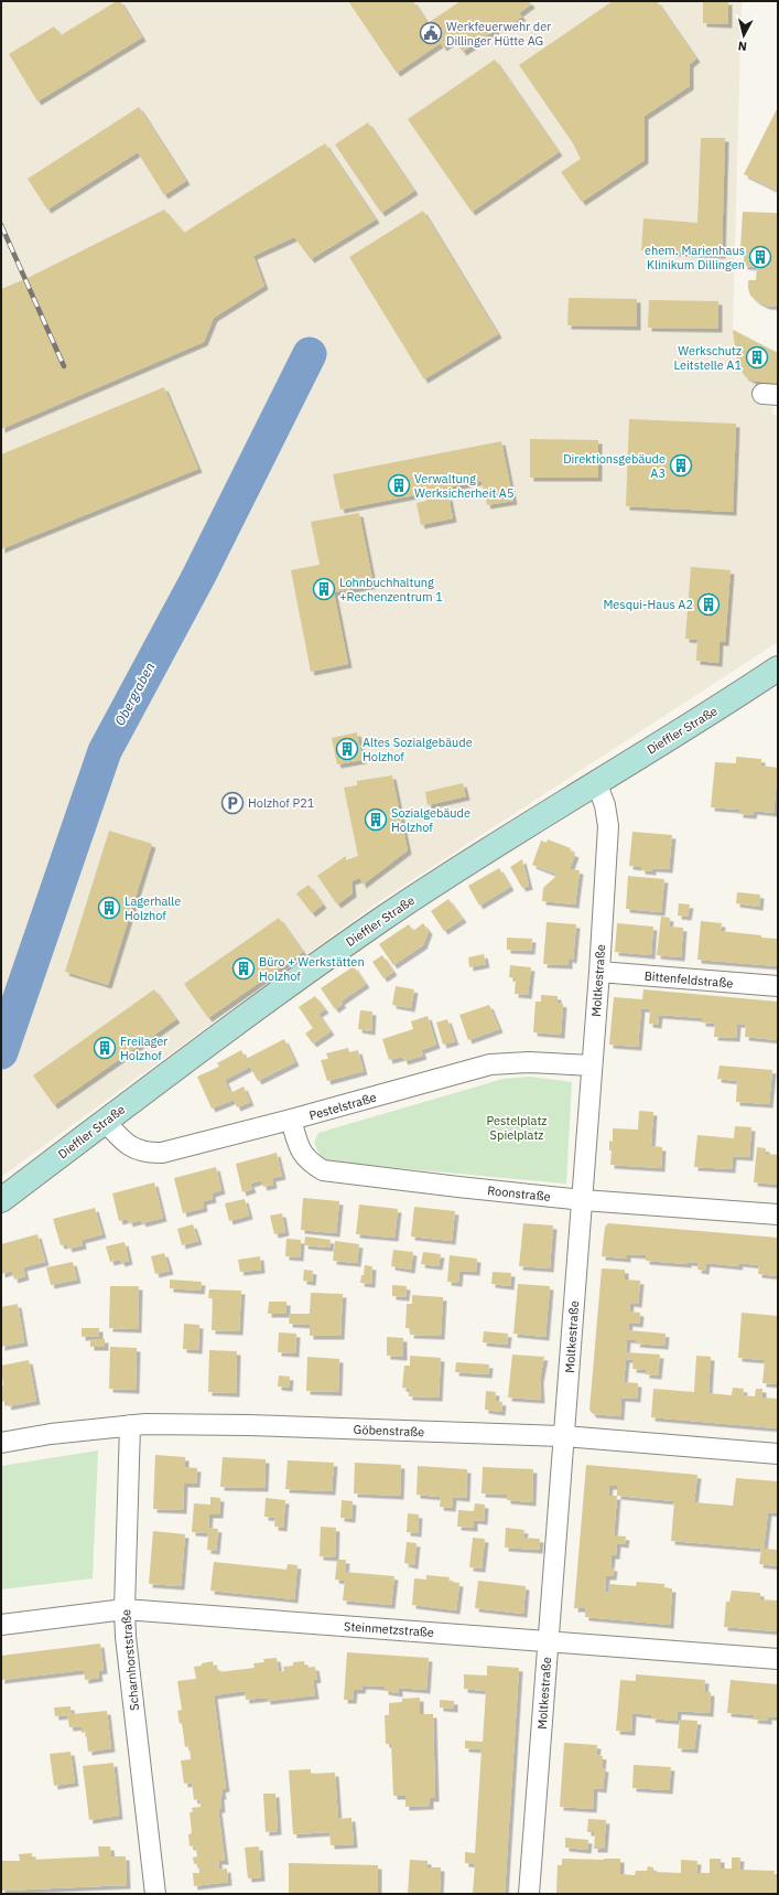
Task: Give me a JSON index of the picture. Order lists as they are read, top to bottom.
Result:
{
  "streets": {
    "main road": ["Dieffler Straße"],
    "street": [
      "Bittenfeldstraße",
      "Moltkestraße",
      "Pestelstraße",
      "Roonstraße",
      "Göbenstraße",
      "Steinmetzstraße",
      "Scharnhorststraße"
    ]
  },
  "crossings": [
    ["Dieffler Straße", "Moltkestraße"],
    ["Dieffler Straße", "Pestelstraße"],
    ["Bittenfeldstraße", "Moltkestraße"],
    ["Moltkestraße", "Pestelstraße"],
    ["Moltkestraße", "Roonstraße"],
    ["Moltkestraße", "Göbenstraße"],
    ["Moltkestraße", "Steinmetzstraße"],
    ["Pestelstraße", "Roonstraße"],
    ["Göbenstraße", "Scharnhorststraße"],
    ["Steinmetzstraße", "Scharnhorststraße"]
  ],
  "water": ["Obergraben"],
  "parks": ["Pestelplatz Spielplatz"],
  "places": {
    "public building": ["Werkfeuerwehr der Dillinger Hütte AG"],
    "building": [
      "ehem. Marienhaus Klinikum Dillingen",
      "Werkschutz Leitstelle A1",
      "Direktionsgebäude A3",
      "Verwaltung Werksicherheit A5",
      "Lohnbuchhaltung +Rechenzentrum 1",
      "Mesqui-Haus A2",
      "Altes Sozialgebäude Holzhof",
      "Sozialgebäude Holzhof",
      "Lagerhalle Holzhof",
      "Büro + Werkstätten Holzhof",
      "Freilager Holzhof"
    ],
    "parking": ["Holzhof P21"]
  },
  "north": "bottom"
}
